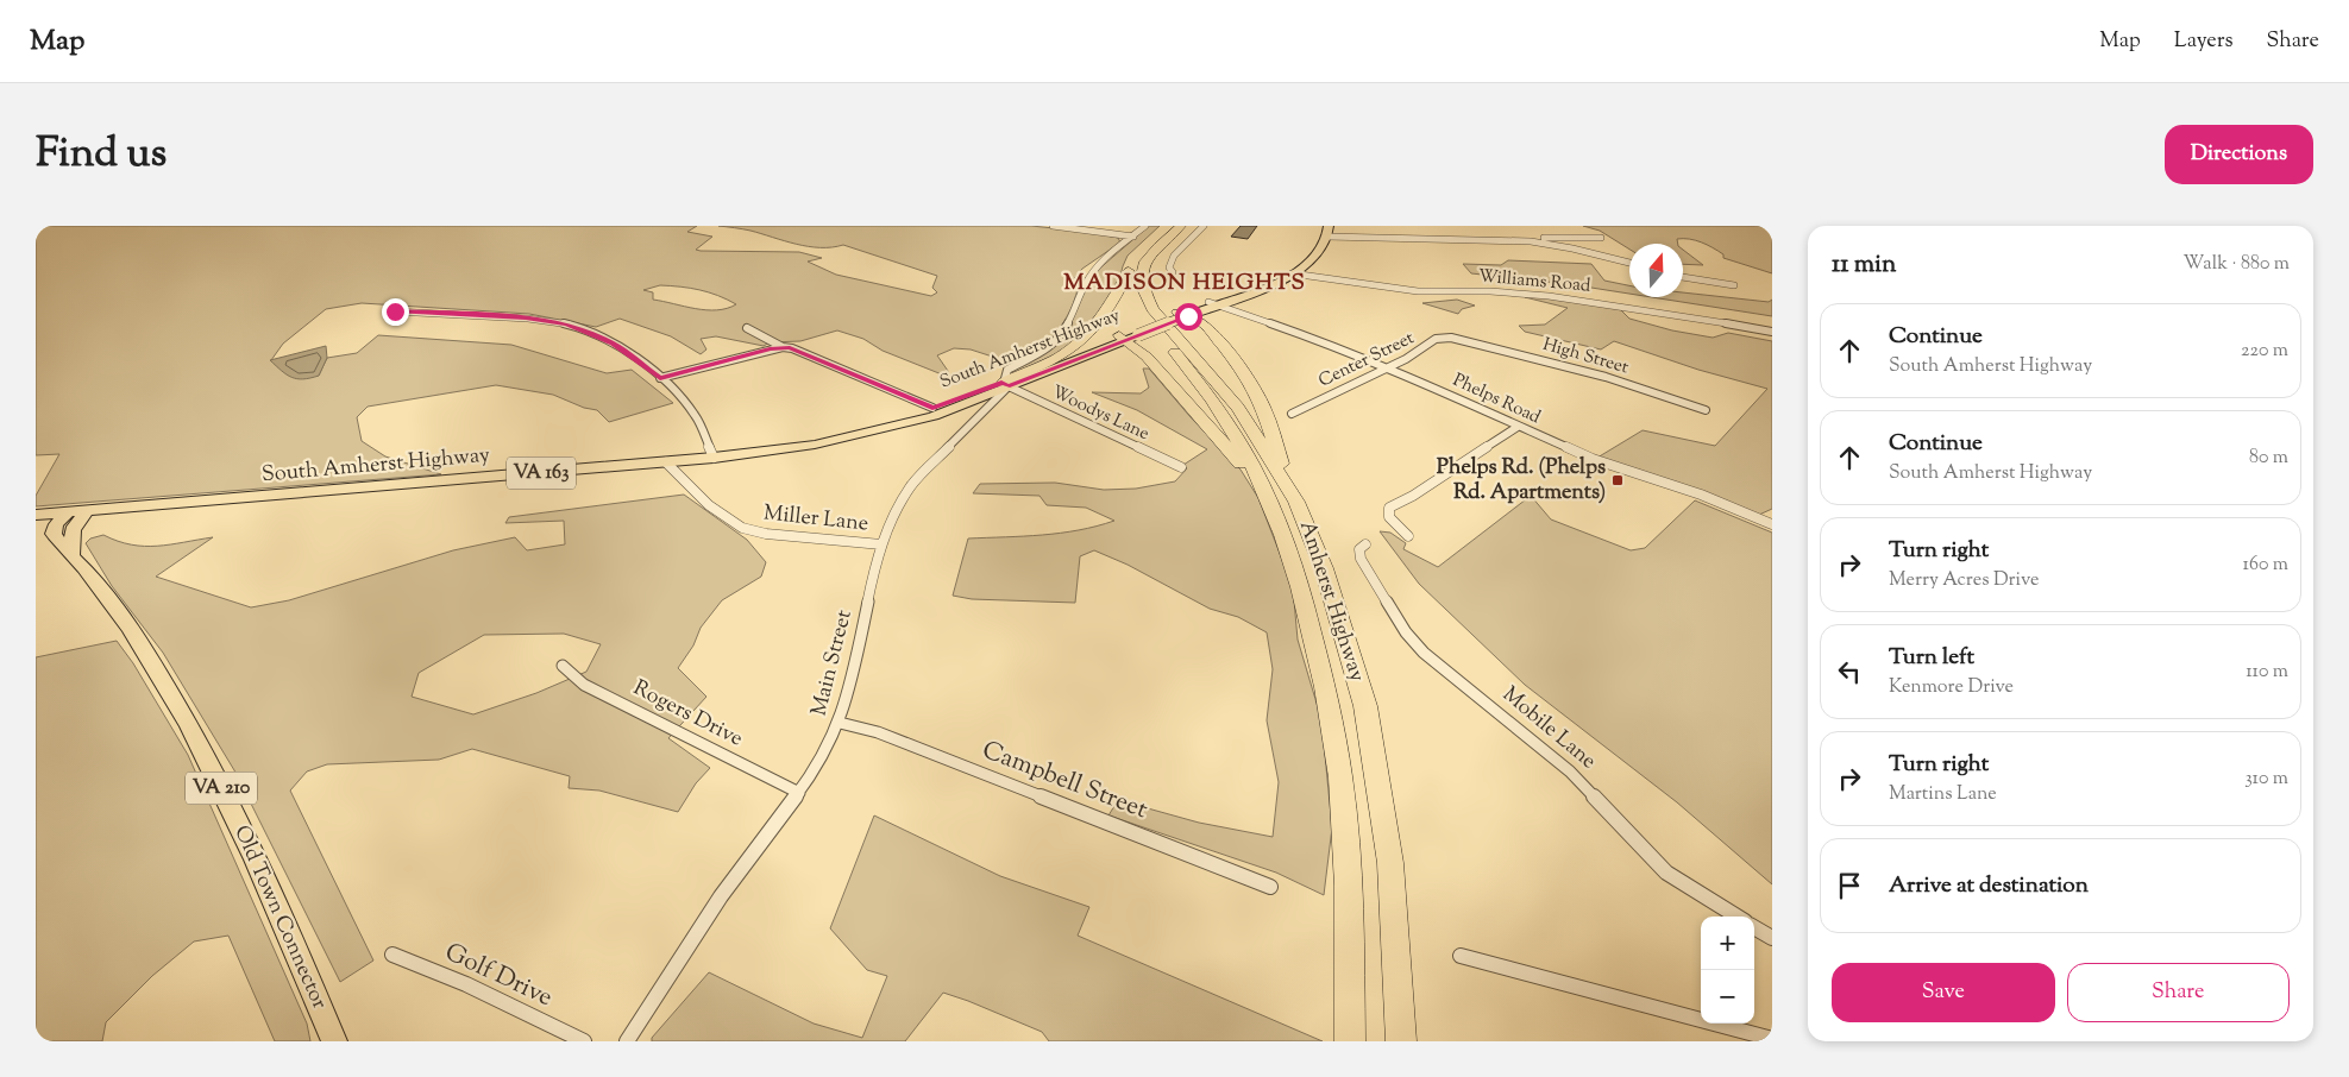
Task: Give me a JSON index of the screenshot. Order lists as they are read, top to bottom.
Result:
{
  "streets": {
    "highway": ["Amherst Highway"],
    "main road": [
      "South Amherst Highway",
      "VA 163",
      "VA 210",
      "Old Town Connector"
    ],
    "street": [
      "Williams Road",
      "High Street",
      "Center Street",
      "Phelps Road",
      "Woodys Lane",
      "Miller Lane",
      "Main Street",
      "Rogers Drive",
      "Mobile Lane",
      "Campbell Street",
      "Golf Drive"
    ]
  },
  "crossings": [
    ["Williams Road", "South Amherst Highway"],
    ["South Amherst Highway", "Phelps Road"],
    ["South Amherst Highway", "Woodys Lane"],
    ["South Amherst Highway", "Miller Lane"],
    ["South Amherst Highway", "Main Street"],
    ["South Amherst Highway", "Old Town Connector"],
    ["High Street", "Center Street"],
    ["Center Street", "Phelps Road"],
    ["Woodys Lane", "Main Street"],
    ["Miller Lane", "Main Street"],
    ["Main Street", "Rogers Drive"],
    ["Main Street", "Campbell Street"]
  ],
  "districts": ["MADISON HEIGHTS"],
  "places": {
    "transit": ["Phelps Rd. (Phelps Rd. Apartments)"]
  },
  "north": "top",
  "page": {
    "header": "Map",
    "nav": ["Map", "Layers", "Share"],
    "title": "Find us",
    "buttons": [
      "Directions",
      ["Save", "Share"]
    ],
    "heading": ["11 min", "Walk · 880 m"],
    "list": [
      ["Continue", "South Amherst Highway", "220 m"],
      ["Continue", "South Amherst Highway", "80 m"],
      ["Turn right", "Merry Acres Drive", "160 m"],
      ["Turn left", "Kenmore Drive", "110 m"],
      ["Turn right", "Martins Lane", "310 m"],
      "Arrive at destination"
    ],
    "map_buttons": ["+", "−"]
  }
}
